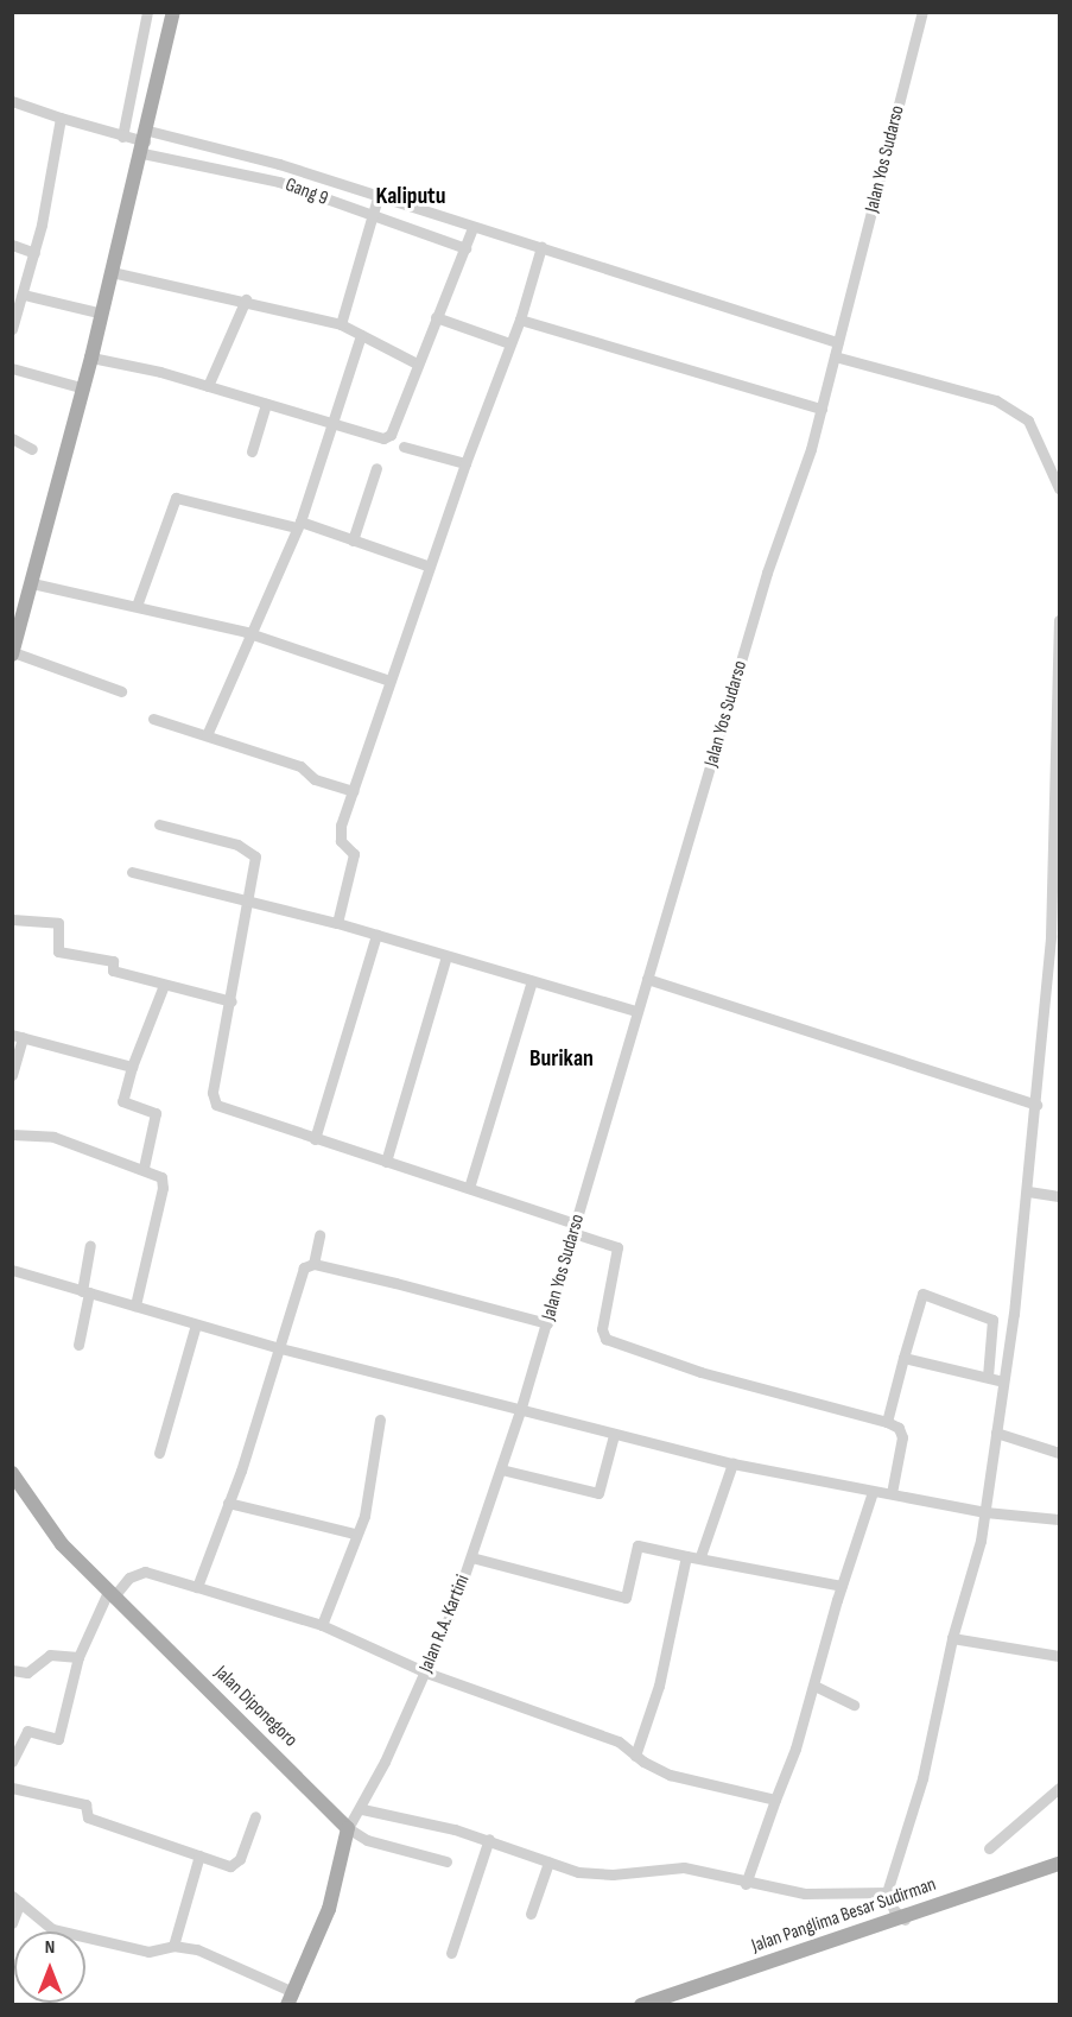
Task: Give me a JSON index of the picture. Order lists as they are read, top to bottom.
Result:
{
  "streets": {
    "main road": ["Jalan Diponegoro", "Jalan Panglima Besar Sudirman"],
    "street": ["Jalan Yos Sudarso", "Gang 9", "Jalan R.A. Kartini"]
  },
  "crossings": [
    ["Jalan Yos Sudarso", "Jalan R.A. Kartini"],
    ["Jalan R.A. Kartini", "Jalan Diponegoro"]
  ],
  "districts": ["Kaliputu", "Burikan"],
  "north": "top"
}
